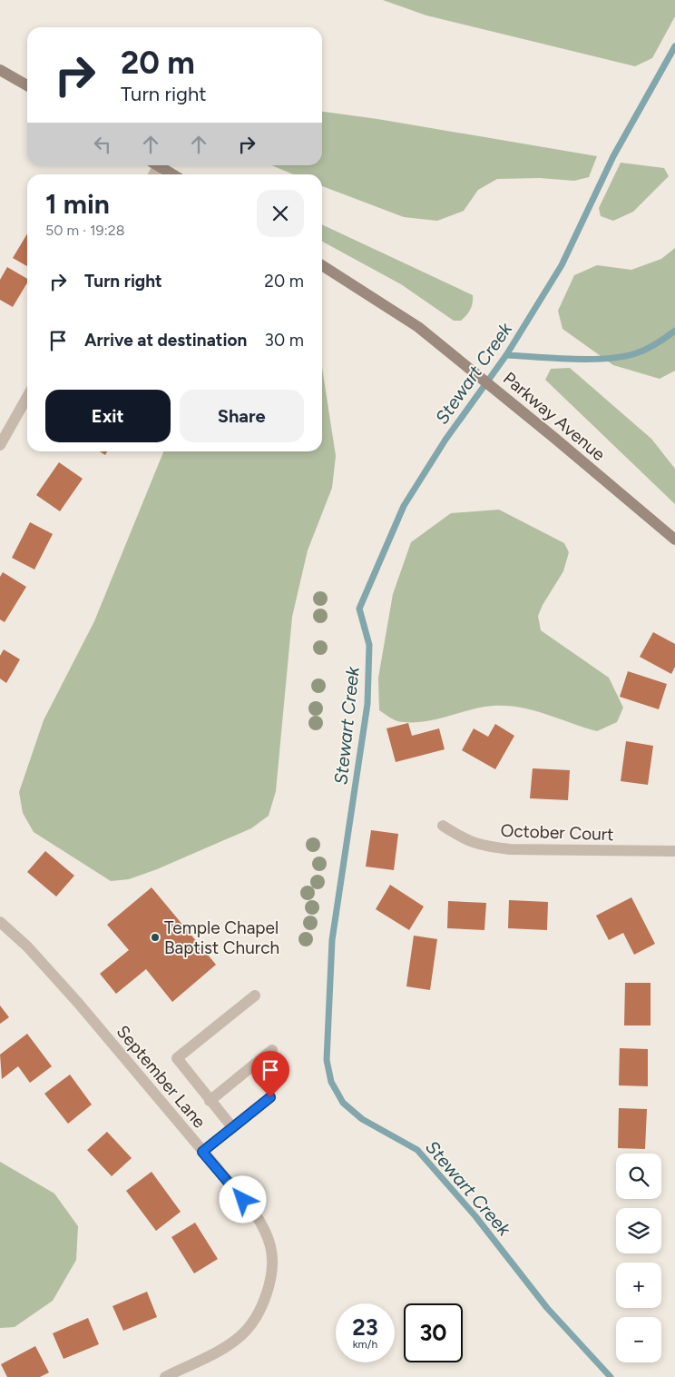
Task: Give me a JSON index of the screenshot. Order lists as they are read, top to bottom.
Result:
{
  "streets": {
    "street": ["Parkway Avenue", "October Court", "September Lane"]
  },
  "water": ["Stewart Creek"],
  "places": ["Temple Chapel Baptist Church"],
  "page": {
    "turn": ["20 m", "Turn right"],
    "heading": ["1 min", "50 m · 19:28"],
    "list": [
      {
        "name": "Turn right",
        "value": "20 m"
      },
      {
        "name": "Arrive at destination",
        "value": "30 m"
      }
    ],
    "buttons": ["Exit", "Share"],
    "map_buttons": ["+", "−"],
    "speed": "23 km/h",
    "limit": "30"
  }
}
